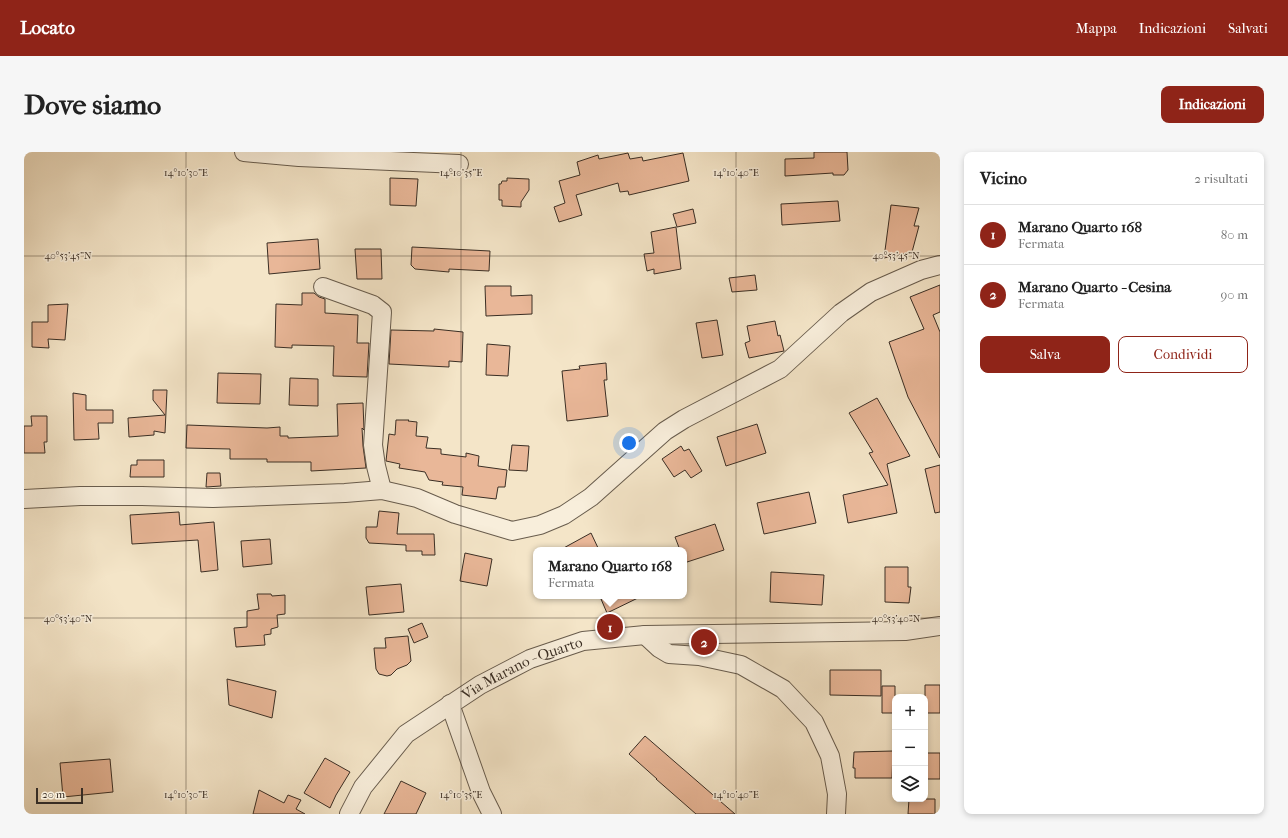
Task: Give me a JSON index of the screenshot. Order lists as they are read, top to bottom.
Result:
{
  "streets": {
    "street": ["Via Marano - Quarto"]
  },
  "scale_bar": "20 m",
  "page": {
    "header": "Locato",
    "nav": ["Mappa", "Indicazioni", "Salvati"],
    "buttons": [
      "Indicazioni",
      ["Salva", "Condividi"]
    ],
    "title": "Dove siamo",
    "heading": ["Vicino", "2 risultati"],
    "list": [
      {
        "mark": "1",
        "name": "Marano Quarto 168",
        "note": "Fermata",
        "value": "80 m"
      },
      {
        "mark": "2",
        "name": "Marano Quarto - Cesina",
        "note": "Fermata",
        "value": "90 m"
      }
    ],
    "popup": ["Marano Quarto 168", "Fermata"],
    "pins": ["1", "2"],
    "map_buttons": ["+", "−"],
    "scale": "20 m"
  },
  "coordinates": [
    "14°10'30\"E",
    "14°10'35\"E",
    "14°10'40\"E",
    "40°53'45\"N",
    "40°53'40\"N"
  ]
}
